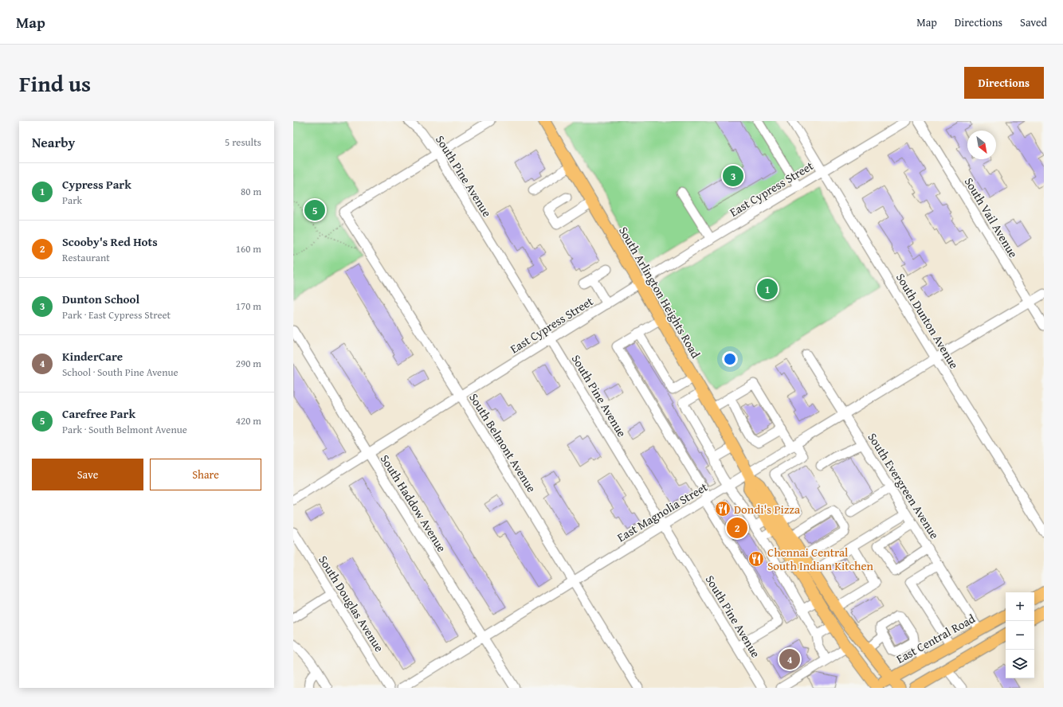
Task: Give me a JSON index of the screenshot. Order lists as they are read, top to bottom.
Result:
{
  "streets": {
    "main road": ["South Arlington Heights Road", "East Central Road"],
    "street": [
      "South Pine Avenue",
      "East Cypress Street",
      "South Vail Avenue",
      "South Dunton Avenue",
      "South Belmont Avenue",
      "South Evergreen Avenue",
      "South Haddow Avenue",
      "East Magnolia Street",
      "South Douglas Avenue"
    ]
  },
  "crossings": [
    ["South Pine Avenue", "East Cypress Street"],
    ["South Pine Avenue", "South Belmont Avenue"],
    ["South Pine Avenue", "East Magnolia Street"],
    ["East Cypress Street", "South Arlington Heights Road"],
    ["East Cypress Street", "South Dunton Avenue"],
    ["East Cypress Street", "South Belmont Avenue"],
    ["East Cypress Street", "South Haddow Avenue"],
    ["South Vail Avenue", "East Magnolia Street"],
    ["South Arlington Heights Road", "East Magnolia Street"],
    ["South Arlington Heights Road", "East Central Road"],
    ["South Dunton Avenue", "East Magnolia Street"],
    ["South Belmont Avenue", "East Magnolia Street"],
    ["South Evergreen Avenue", "East Magnolia Street"],
    ["South Evergreen Avenue", "East Central Road"],
    ["South Haddow Avenue", "East Magnolia Street"]
  ],
  "places": {
    "restaurant": ["Dondi's Pizza", "Chennai Central South Indian Kitchen"]
  },
  "north": "bottom right",
  "page": {
    "header": "Map",
    "nav": ["Map", "Directions", "Saved"],
    "title": "Find us",
    "buttons": [
      "Directions",
      ["Save", "Share"]
    ],
    "heading": ["Nearby", "5 results"],
    "list": [
      {
        "mark": "1",
        "name": "Cypress Park",
        "note": "Park",
        "value": "80 m"
      },
      {
        "mark": "2",
        "name": "Scooby's Red Hots",
        "note": "Restaurant",
        "value": "160 m"
      },
      {
        "mark": "3",
        "name": "Dunton School",
        "note": "Park · East Cypress Street",
        "value": "170 m"
      },
      {
        "mark": "4",
        "name": "KinderCare",
        "note": "School · South Pine Avenue",
        "value": "290 m"
      },
      {
        "mark": "5",
        "name": "Carefree Park",
        "note": "Park · South Belmont Avenue",
        "value": "420 m"
      }
    ],
    "pins": [
      "3",
      "5",
      "1",
      "2",
      "4"
    ],
    "map_buttons": ["+", "−"]
  }
}
